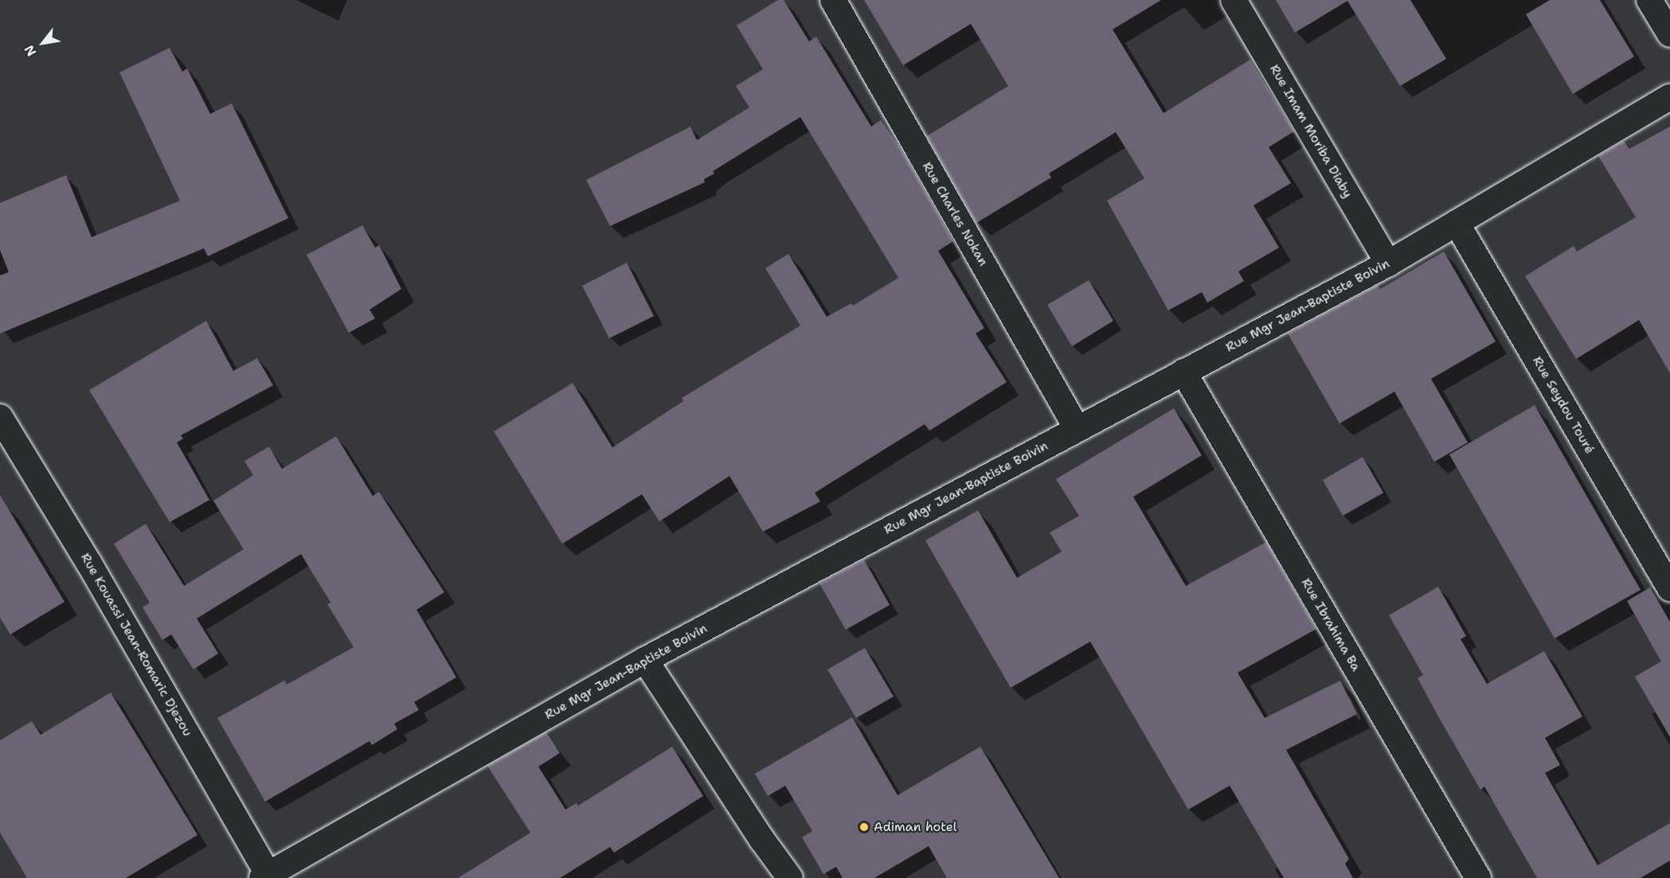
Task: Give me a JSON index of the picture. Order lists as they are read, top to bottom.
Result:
{
  "streets": {
    "street": [
      "Rue Imam Moriba Diaby",
      "Rue Charles Nokan",
      "Rue Mgr Jean-Baptiste Boivin",
      "Rue Seydou Touré",
      "Rue Ibrahima Ba",
      "Rue Kouassi Jean-Romaric Djezou"
    ]
  },
  "crossings": [
    ["Rue Imam Moriba Diaby", "Rue Mgr Jean-Baptiste Boivin"],
    ["Rue Charles Nokan", "Rue Mgr Jean-Baptiste Boivin"],
    ["Rue Mgr Jean-Baptiste Boivin", "Rue Seydou Touré"],
    ["Rue Mgr Jean-Baptiste Boivin", "Rue Ibrahima Ba"],
    ["Rue Mgr Jean-Baptiste Boivin", "Rue Kouassi Jean-Romaric Djezou"]
  ],
  "places": ["Adiman hotel"],
  "north": "bottom left"
}
